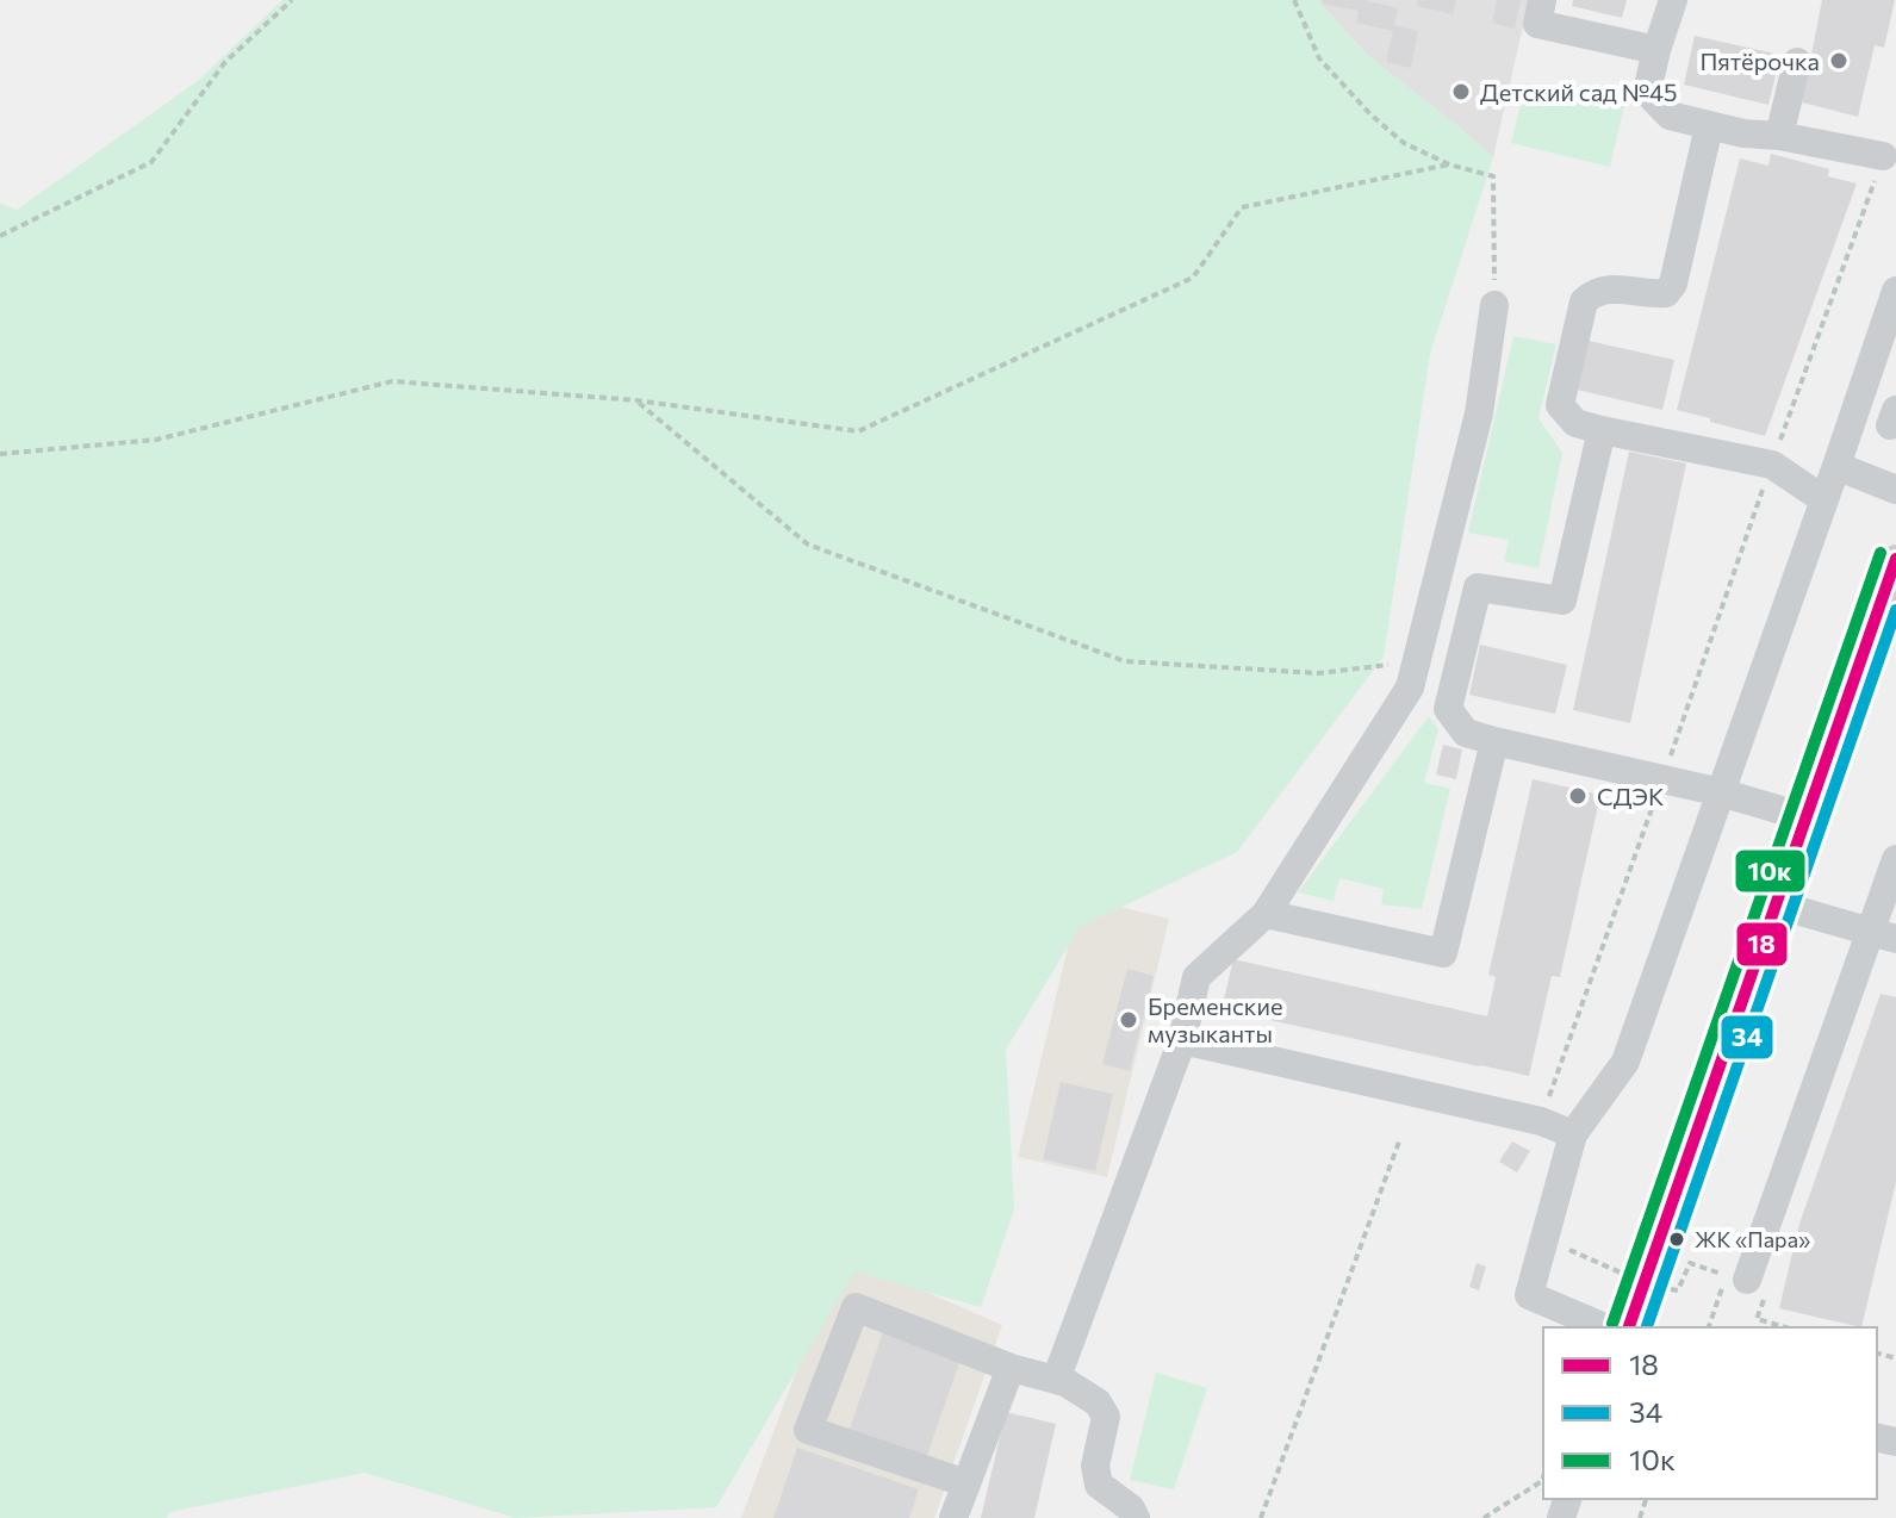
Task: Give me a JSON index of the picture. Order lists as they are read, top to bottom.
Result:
{
  "places": [
    "Пятёрочка",
    "Детский сад №45",
    "СДЭК",
    "Бременские музыканты",
    "ЖК «Пара»"
  ],
  "lines": ["transit line 10к", "transit line 18", "transit line 34"],
  "legend": ["18", "34", "10к"]
}
